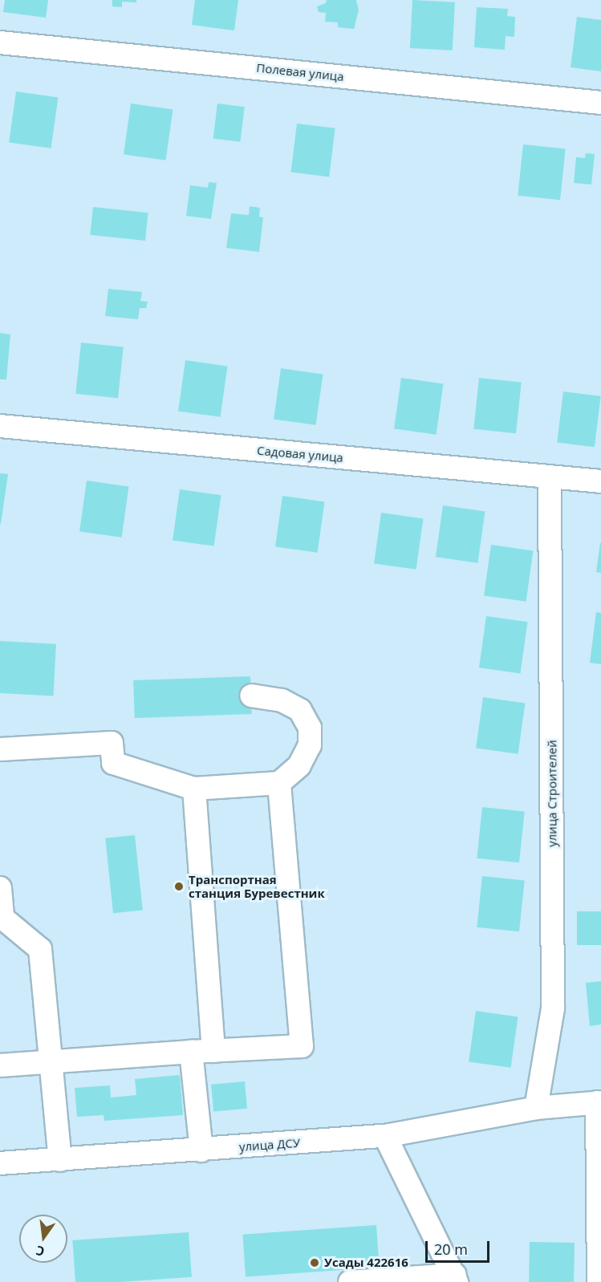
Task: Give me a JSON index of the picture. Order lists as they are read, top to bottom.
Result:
{
  "streets": {
    "street": [
      "Полевая улица",
      "Садовая улица",
      "улица Строителей",
      "улица ДСУ"
    ]
  },
  "crossings": [
    ["Садовая улица", "улица Строителей"],
    ["улица Строителей", "улица ДСУ"]
  ],
  "places": ["Транспортная станция Буревестник", "Усады 422616"],
  "scale_bar": "20 m",
  "north": "bottom"
}
